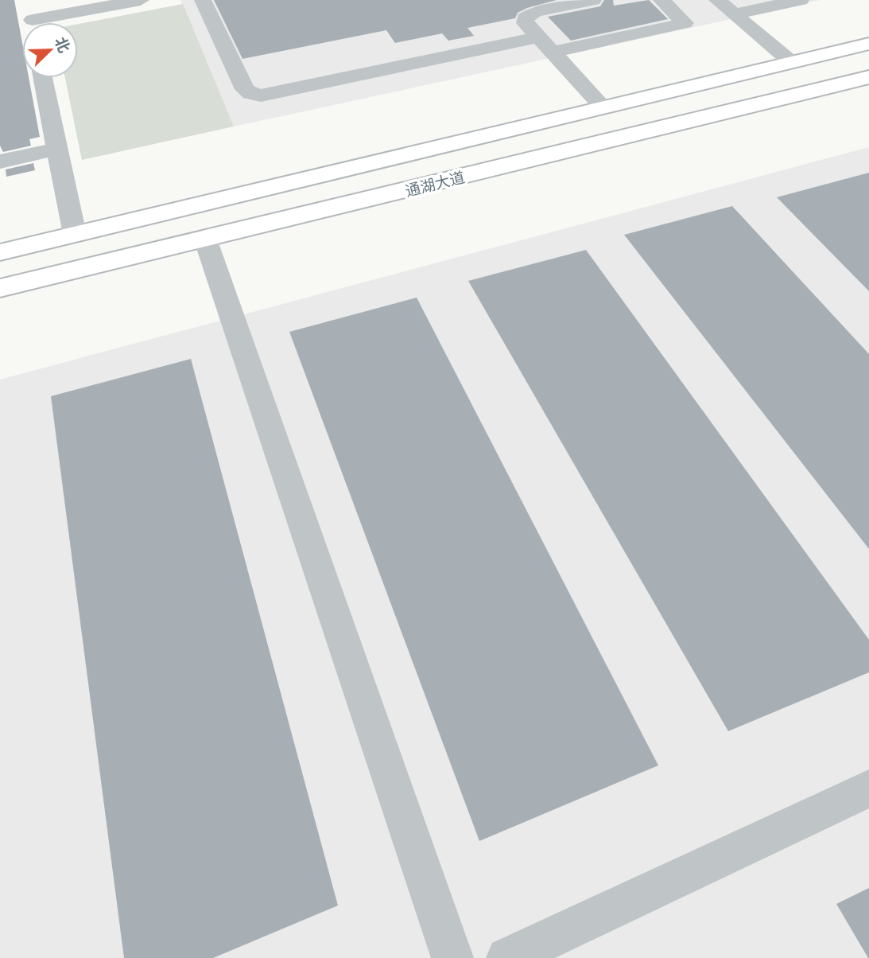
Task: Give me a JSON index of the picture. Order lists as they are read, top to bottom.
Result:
{
  "streets": {
    "main road": ["通湖大道"]
  },
  "north": "top right"
}
